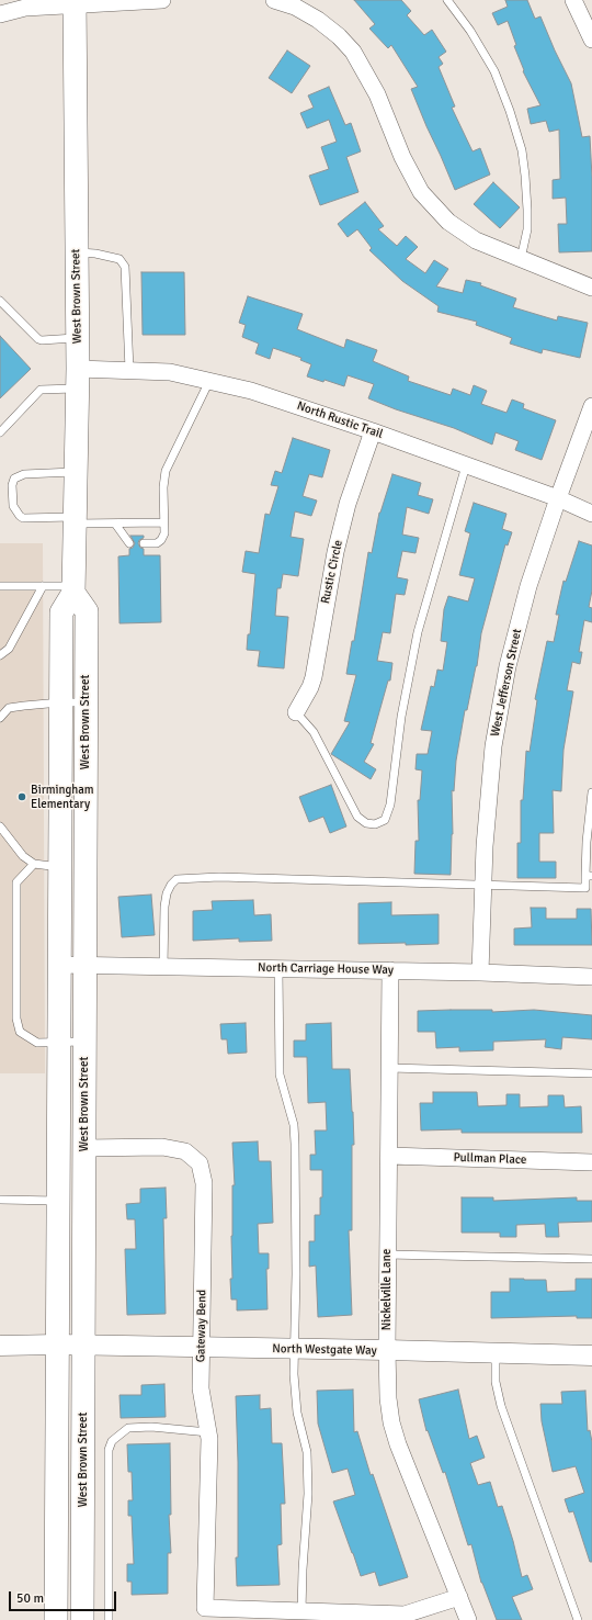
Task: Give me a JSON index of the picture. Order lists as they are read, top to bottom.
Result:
{
  "streets": {
    "main road": ["West Brown Street"],
    "street": [
      "North Rustic Trail",
      "Rustic Circle",
      "West Jefferson Street",
      "North Carriage House Way",
      "Pullman Place",
      "Nickelville Lane",
      "Gateway Bend",
      "North Westgate Way"
    ]
  },
  "crossings": [
    ["West Brown Street", "North Rustic Trail"],
    ["West Brown Street", "North Carriage House Way"],
    ["West Brown Street", "Gateway Bend"],
    ["West Brown Street", "North Westgate Way"],
    ["North Rustic Trail", "Rustic Circle"],
    ["North Rustic Trail", "West Jefferson Street"],
    ["West Jefferson Street", "North Carriage House Way"],
    ["North Carriage House Way", "Nickelville Lane"],
    ["Pullman Place", "Nickelville Lane"],
    ["Nickelville Lane", "North Westgate Way"],
    ["Gateway Bend", "North Westgate Way"]
  ],
  "places": ["Birmingham Elementary"],
  "scale_bar": "50 m"
}
